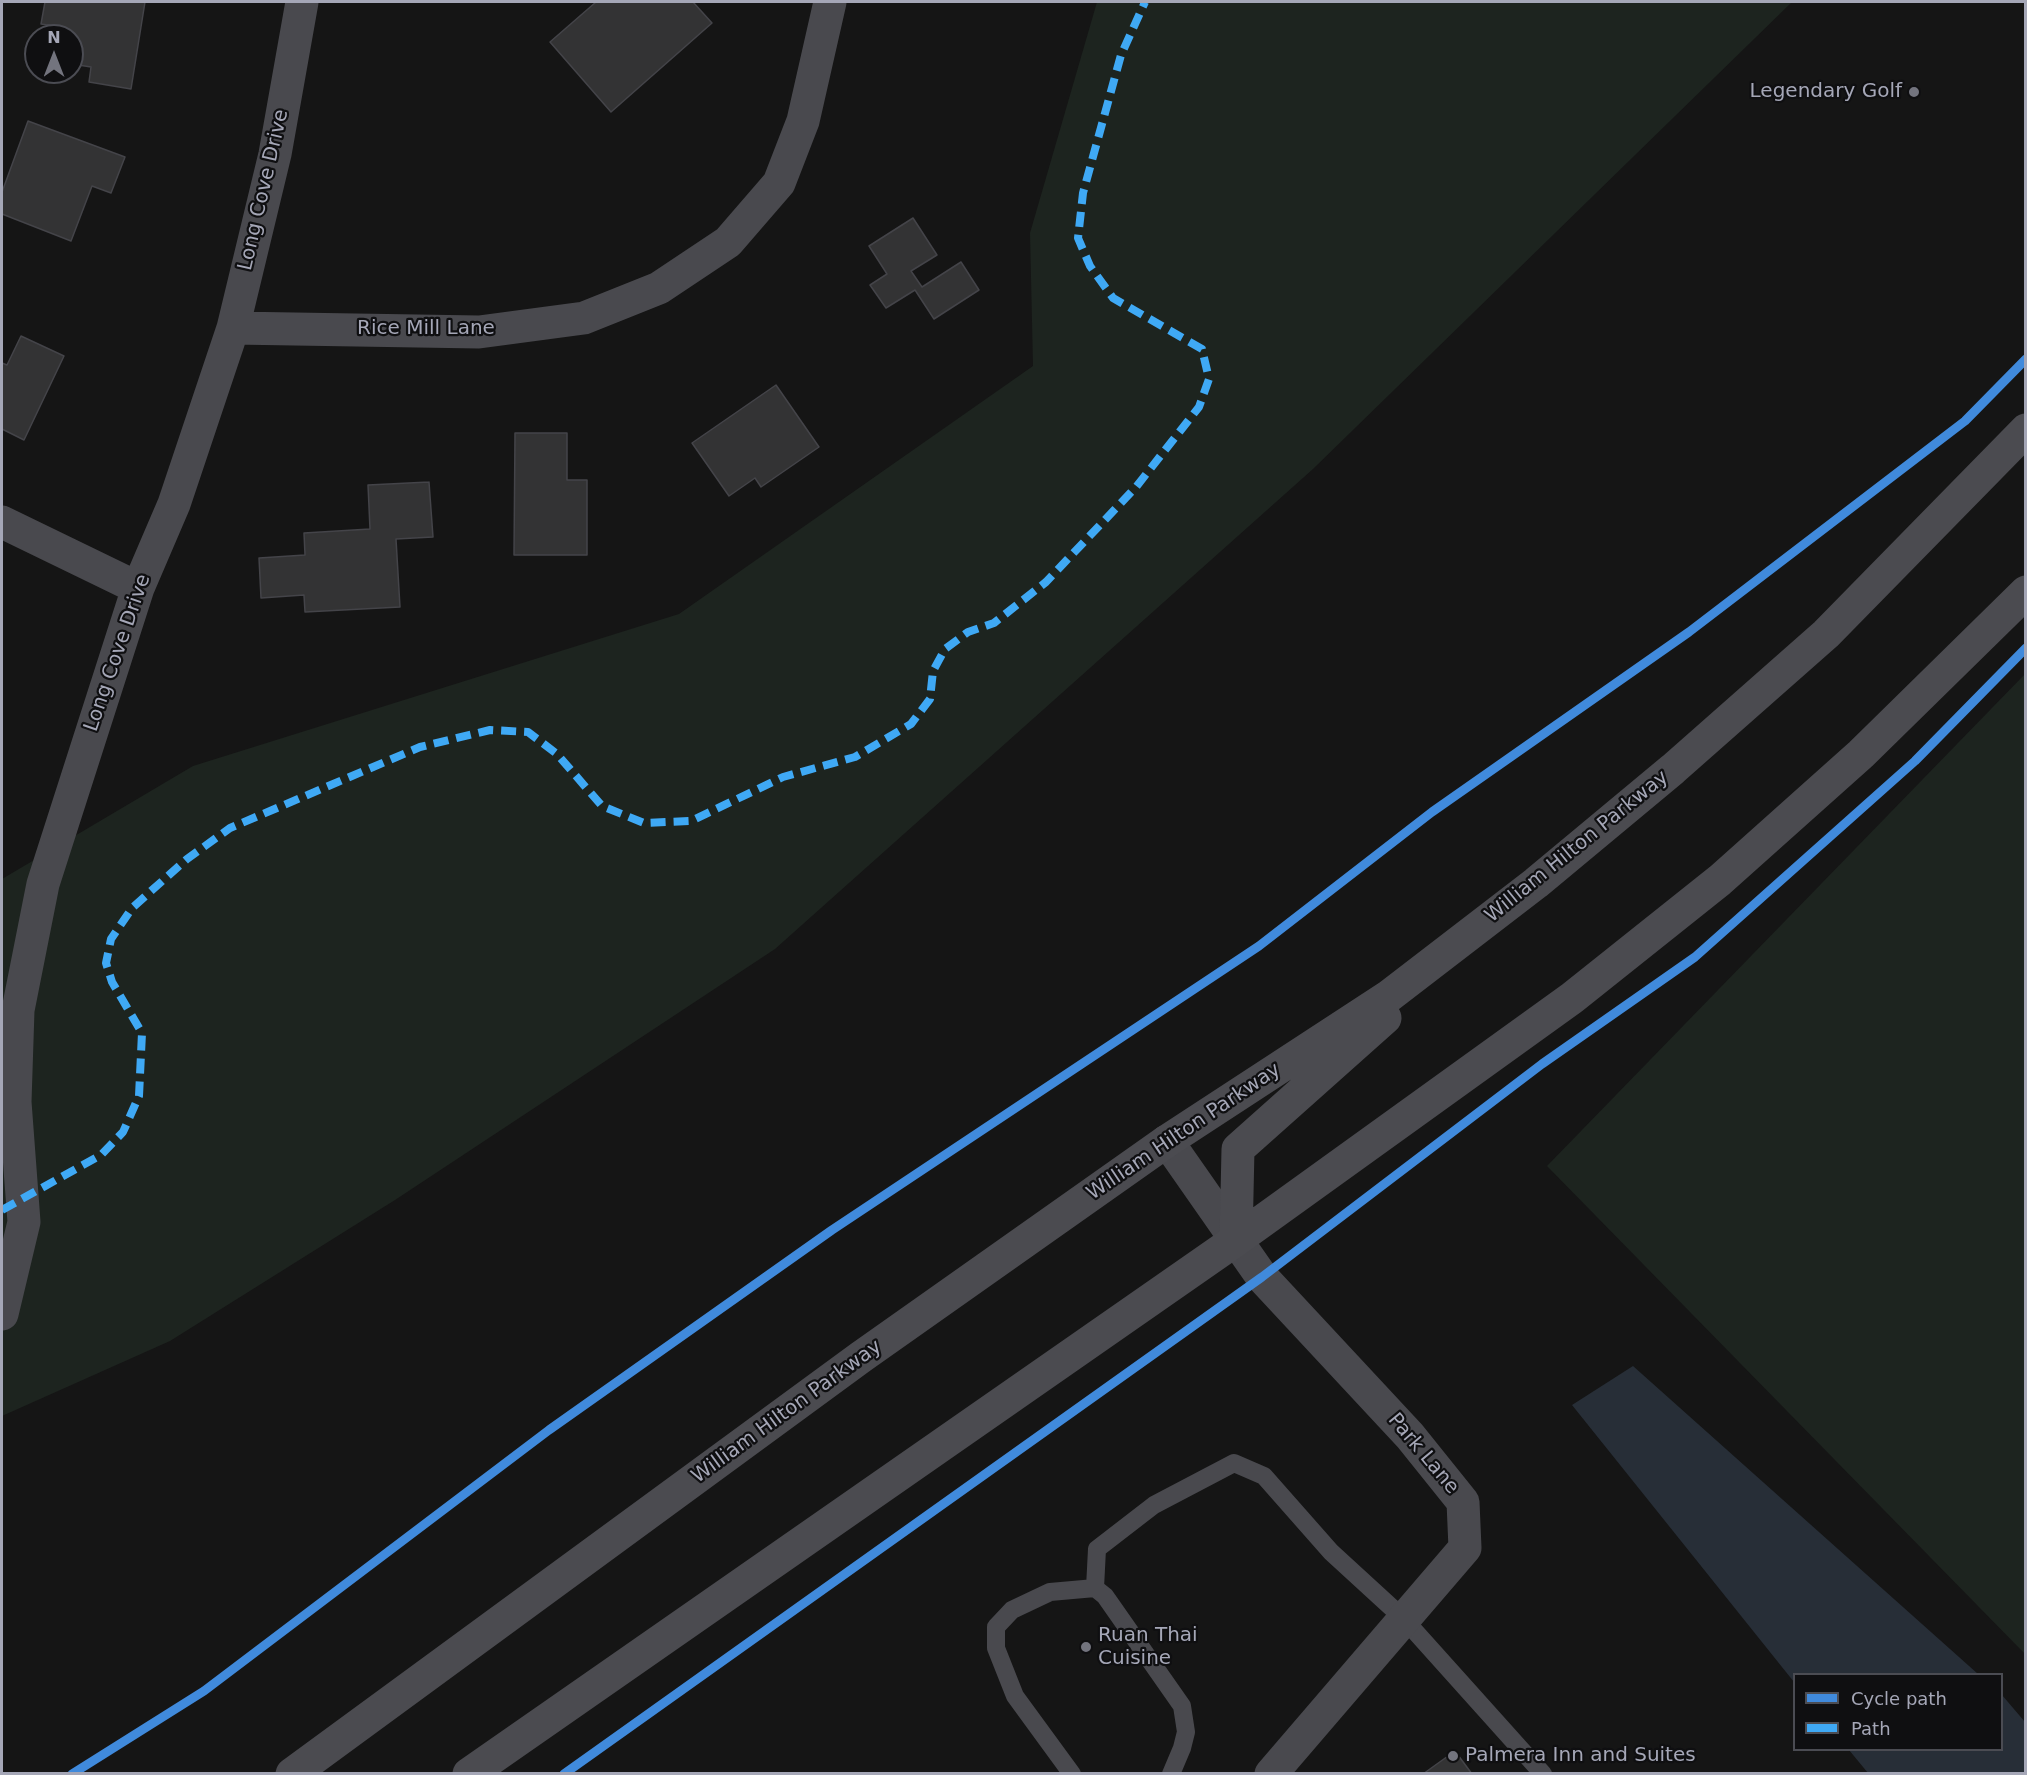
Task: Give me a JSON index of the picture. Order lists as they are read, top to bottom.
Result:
{
  "streets": {
    "highway": ["William Hilton Parkway"],
    "street": ["Long Cove Drive", "Rice Mill Lane", "Park Lane"]
  },
  "crossings": [
    ["Long Cove Drive", "Rice Mill Lane"],
    ["William Hilton Parkway", "Park Lane"]
  ],
  "places": ["Legendary Golf", "Ruan Thai Cuisine", "Palmera Inn and Suites"],
  "legend": ["Cycle path", "Path"],
  "north": "top"
}
